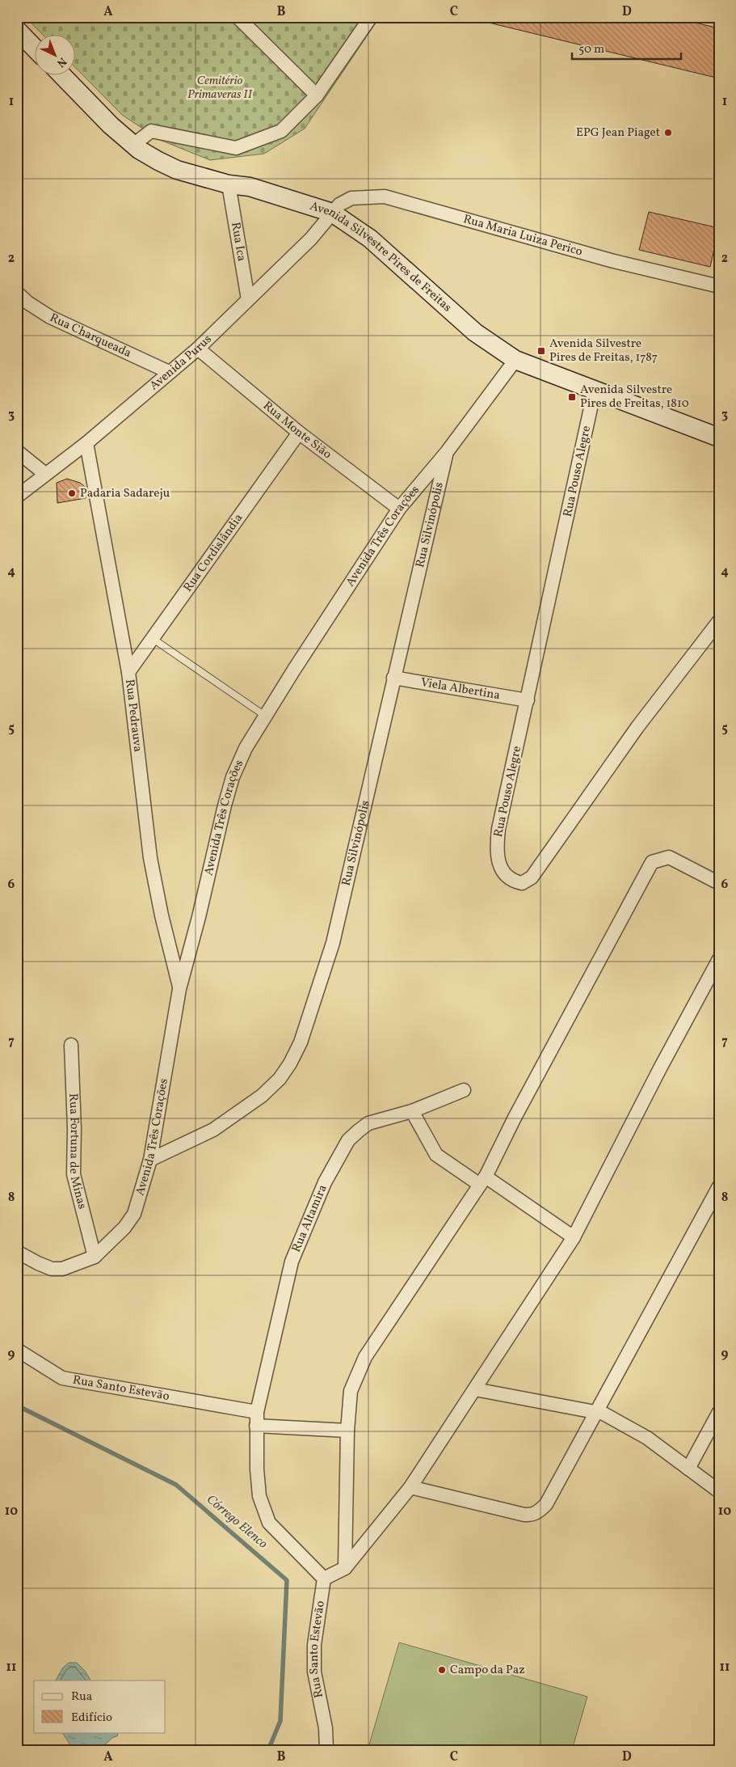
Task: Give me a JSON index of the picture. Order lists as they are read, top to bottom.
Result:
{
  "streets": {
    "main road": ["Avenida Silvestre Pires de Freitas"],
    "street": [
      "Rua Maria Luiza Perico",
      "Rua Ica",
      "Rua Charqueada",
      "Avenida Purus",
      "Rua Monte Sião",
      "Rua Pouso Alegre",
      "Rua Silvinópolis",
      "Avenida Três Corações",
      "Rua Cordislândia",
      "Viela Albertina",
      "Rua Pedrauva",
      "Rua Fortuna de Minas",
      "Rua Altamira",
      "Rua Santo Estevão"
    ]
  },
  "crossings": [
    ["Rua Maria Luiza Perico", "Avenida Silvestre Pires de Freitas"],
    ["Rua Maria Luiza Perico", "Avenida Purus"],
    ["Rua Ica", "Avenida Silvestre Pires de Freitas"],
    ["Rua Ica", "Avenida Purus"],
    ["Avenida Silvestre Pires de Freitas", "Avenida Purus"],
    ["Avenida Silvestre Pires de Freitas", "Rua Pouso Alegre"],
    ["Avenida Silvestre Pires de Freitas", "Avenida Três Corações"],
    ["Rua Charqueada", "Avenida Purus"],
    ["Avenida Purus", "Rua Monte Sião"],
    ["Avenida Purus", "Rua Pedrauva"],
    ["Rua Monte Sião", "Avenida Três Corações"],
    ["Rua Monte Sião", "Rua Cordislândia"],
    ["Rua Pouso Alegre", "Viela Albertina"],
    ["Rua Silvinópolis", "Avenida Três Corações"],
    ["Rua Silvinópolis", "Viela Albertina"],
    ["Avenida Três Corações", "Rua Pedrauva"],
    ["Avenida Três Corações", "Rua Fortuna de Minas"],
    ["Rua Cordislândia", "Rua Pedrauva"],
    ["Rua Altamira", "Rua Santo Estevão"]
  ],
  "water": ["Córrego Elenco"],
  "parks": ["Cemitério Primaveras II"],
  "places": {
    "other": ["EPG Jean Piaget", "Padaria Sadareju", "Campo da Paz"],
    "transit": ["Avenida Silvestre Pires de Freitas, 1787", "Avenida Silvestre Pires de Freitas, 1810"]
  },
  "legend": ["Rua", "Edifício"],
  "scale_bar": "50 m",
  "north": "bottom right",
  "grid": {
    "columns": [
      "A",
      "B",
      "C",
      "D"
    ],
    "rows": [
      "1",
      "2",
      "3",
      "4",
      "5",
      "6",
      "7",
      "8",
      "9",
      "10",
      "11"
    ]
  }
}
